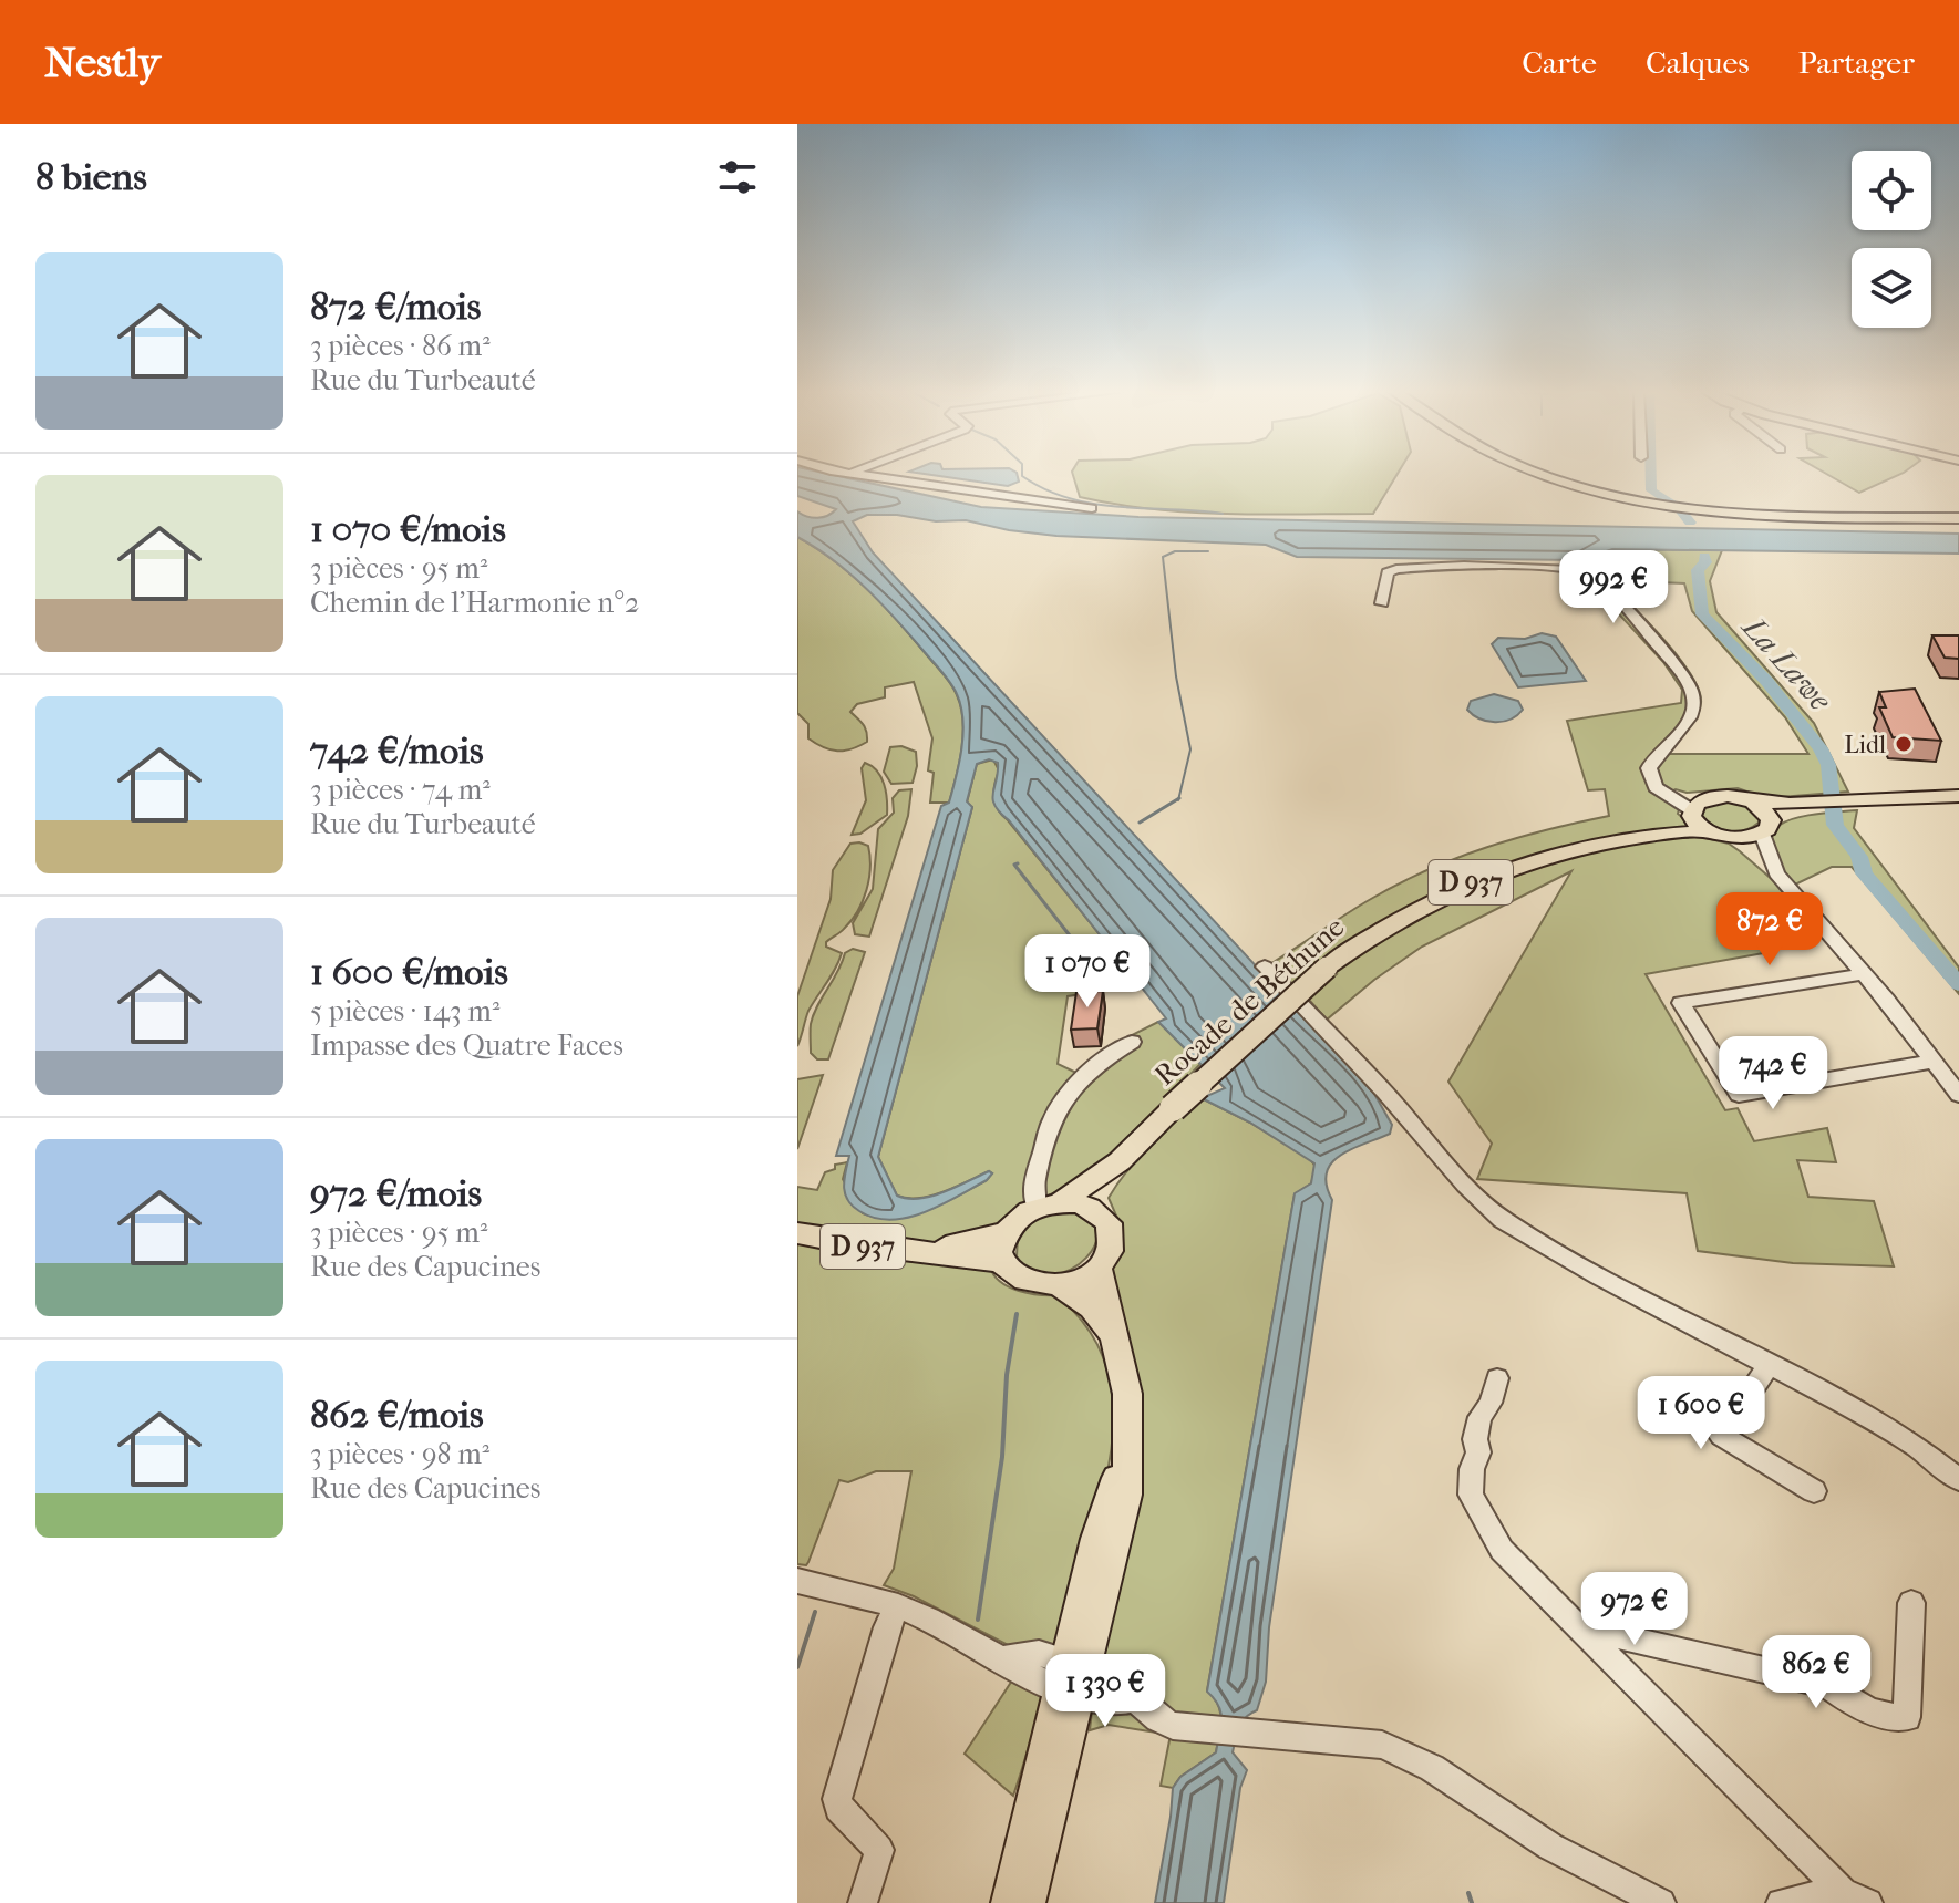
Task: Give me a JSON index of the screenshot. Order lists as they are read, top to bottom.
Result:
{
  "streets": {
    "main road": ["D 937", "Rocade de Béthune"]
  },
  "crossings": [
    ["D 937", "Rocade de Béthune"]
  ],
  "water": ["La Lawe"],
  "places": ["Lidl"],
  "page": {
    "header": "Nestly",
    "nav": ["Carte", "Calques", "Partager"],
    "heading": "8 biens",
    "list": [
      {
        "name": "872 €/mois",
        "note": "3 pièces · 86 m² · Rue du Turbeauté"
      },
      {
        "name": "1 070 €/mois",
        "note": "3 pièces · 95 m² · Chemin de l'Harmonie n°2"
      },
      {
        "name": "742 €/mois",
        "note": "3 pièces · 74 m² · Rue du Turbeauté"
      },
      {
        "name": "1 600 €/mois",
        "note": "5 pièces · 143 m² · Impasse des Quatre Faces"
      },
      {
        "name": "972 €/mois",
        "note": "3 pièces · 95 m² · Rue des Capucines"
      },
      {
        "name": "862 €/mois",
        "note": "3 pièces · 98 m² · Rue des Capucines"
      }
    ],
    "price": [
      "992 €",
      "872 €",
      "1 070 €",
      "742 €",
      "1 600 €",
      "972 €",
      "862 €",
      "1 330 €"
    ]
  }
}
